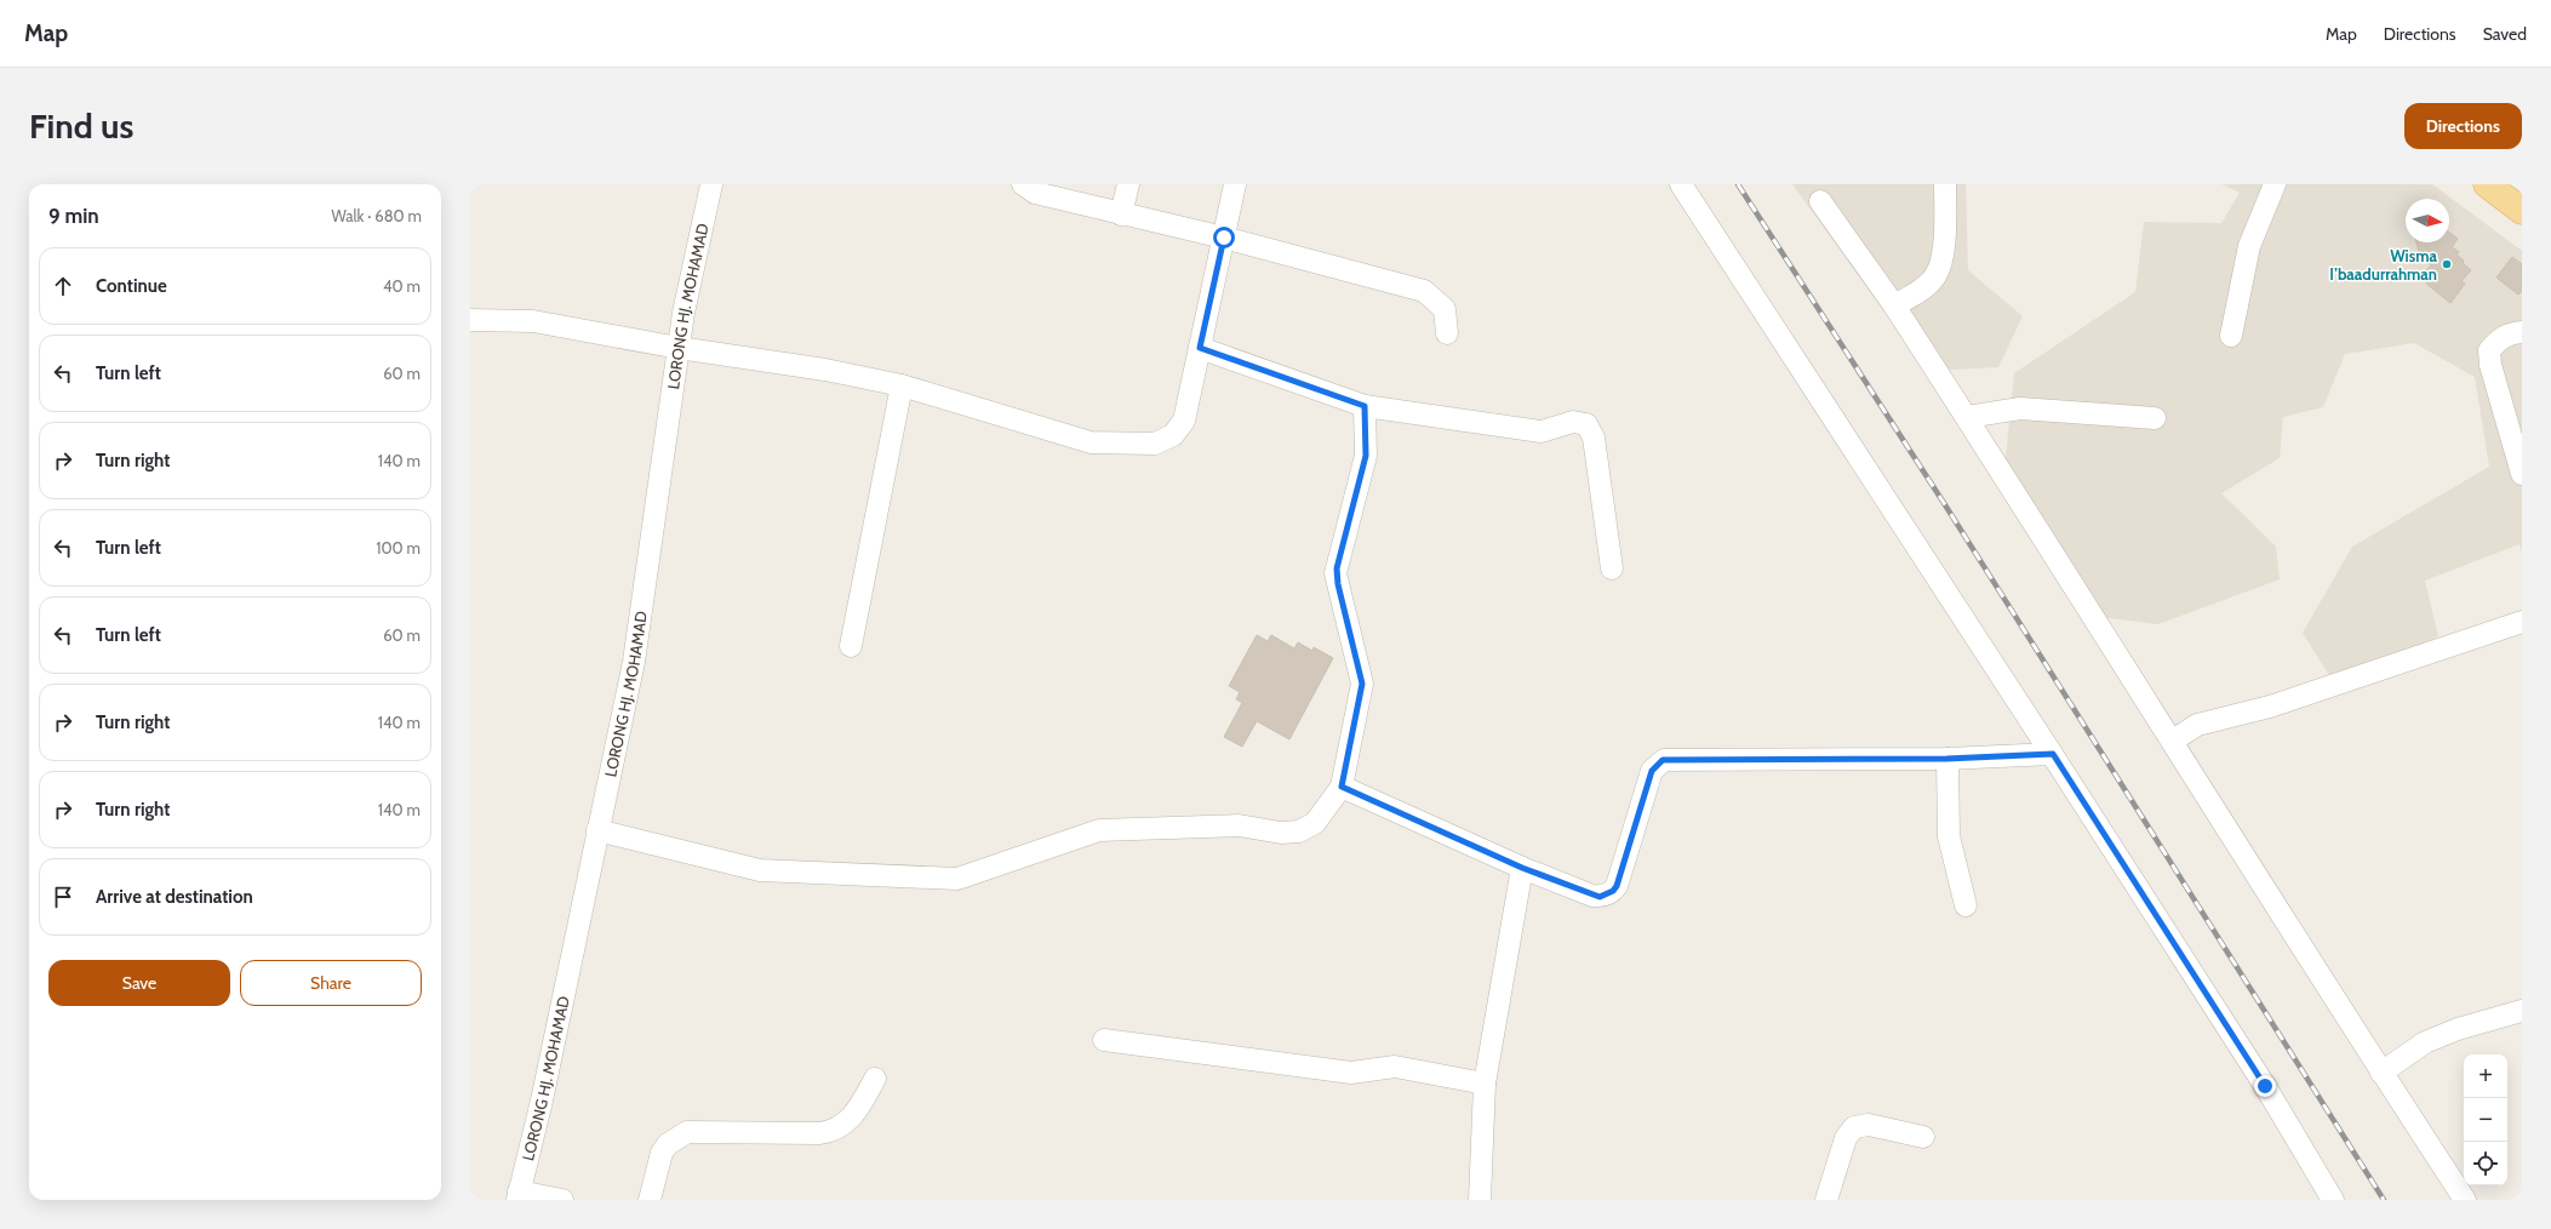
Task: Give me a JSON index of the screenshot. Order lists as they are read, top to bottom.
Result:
{
  "streets": {
    "street": ["LORONG HJ. MOHAMAD"]
  },
  "places": ["Wisma I’baadurrahman"],
  "north": "right",
  "page": {
    "header": "Map",
    "nav": ["Map", "Directions", "Saved"],
    "buttons": [
      "Directions",
      ["Save", "Share"]
    ],
    "title": "Find us",
    "heading": ["9 min", "Walk · 680 m"],
    "list": [
      ["Continue", "40 m"],
      ["Turn left", "60 m"],
      ["Turn right", "140 m"],
      ["Turn left", "100 m"],
      ["Turn left", "60 m"],
      ["Turn right", "140 m"],
      ["Turn right", "140 m"],
      "Arrive at destination"
    ],
    "map_buttons": ["+", "−"]
  }
}
